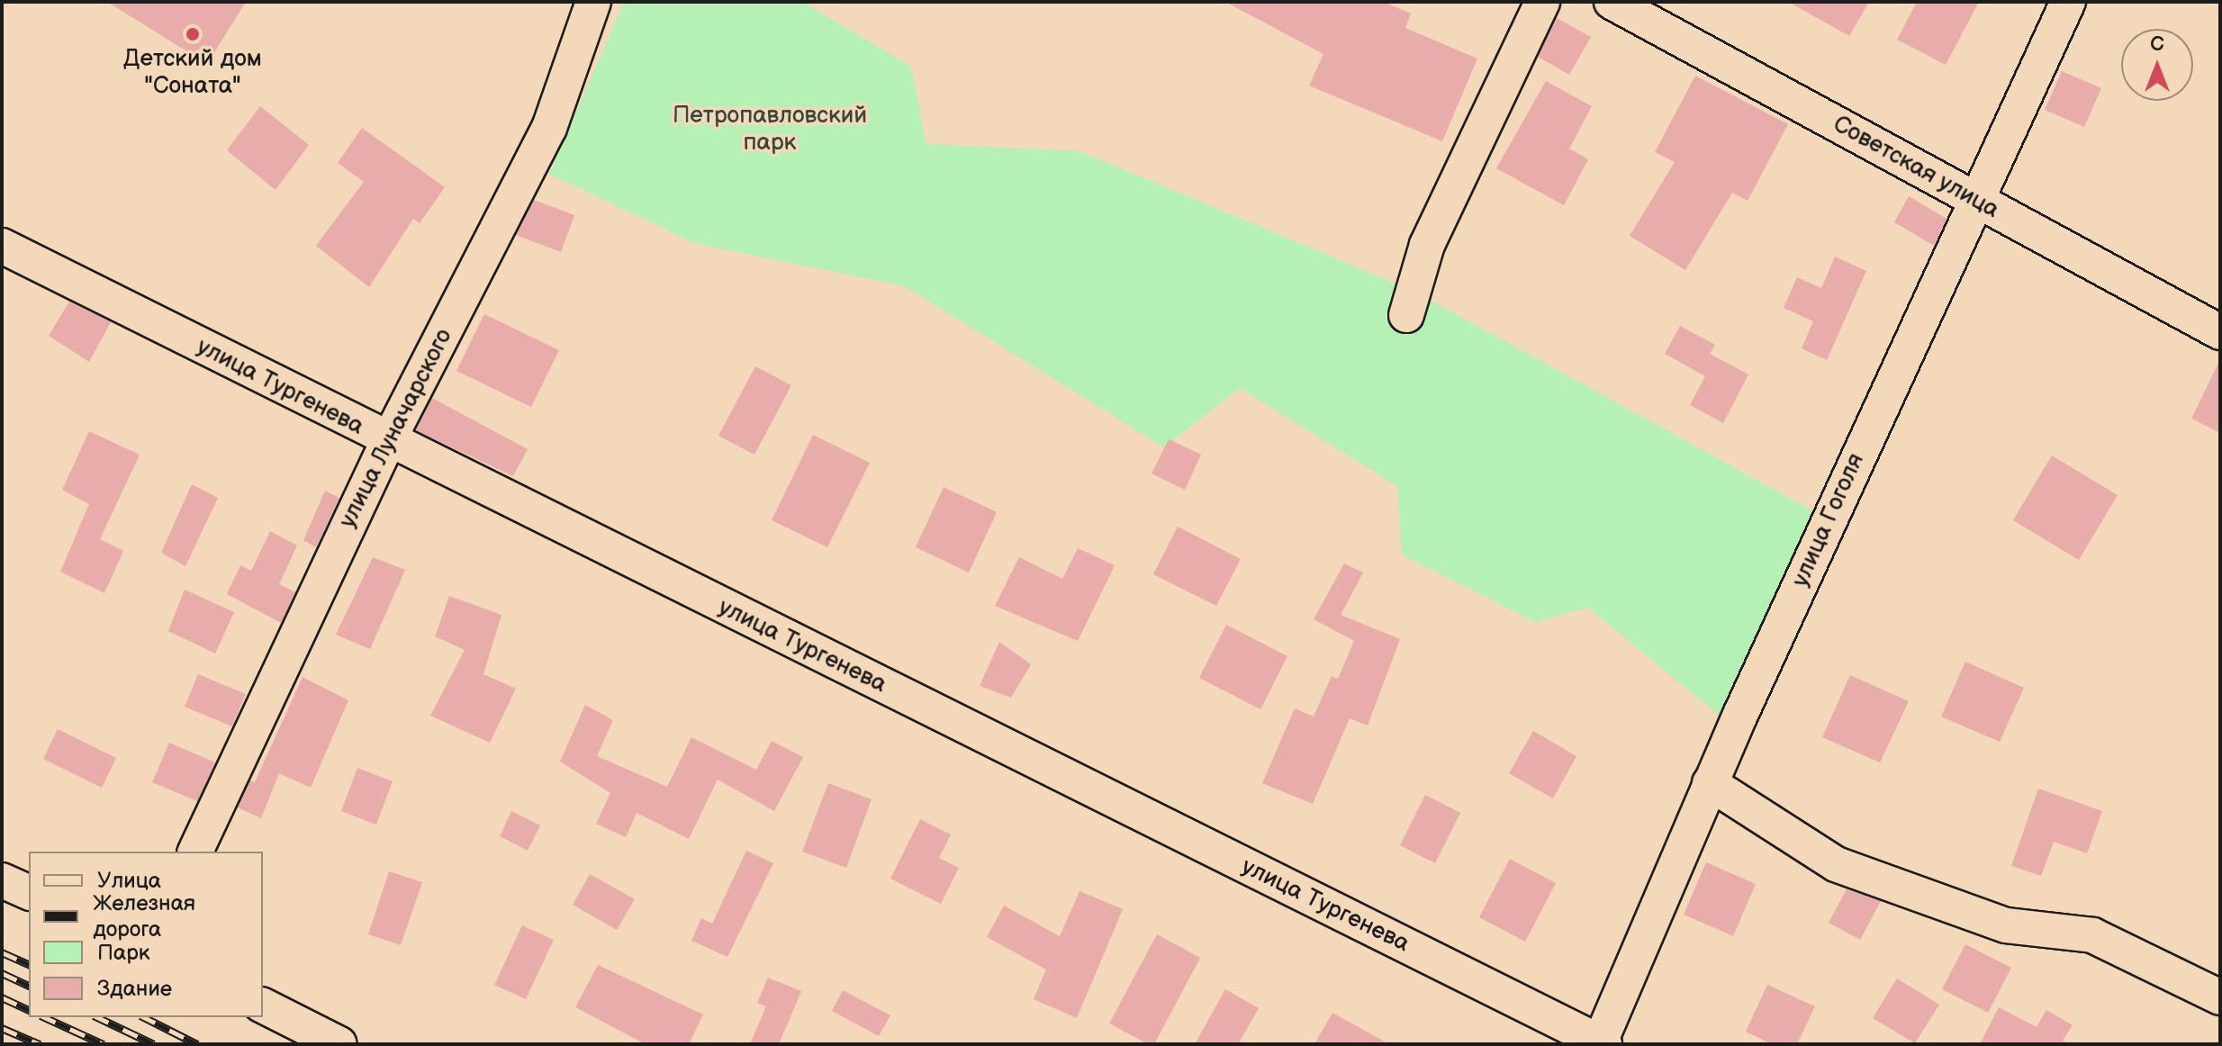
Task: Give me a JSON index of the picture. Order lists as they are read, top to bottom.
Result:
{
  "streets": {
    "street": [
      "Советская улица",
      "улица Тургенева",
      "улица Луначарского",
      "улица Гоголя"
    ]
  },
  "crossings": [
    ["Советская улица", "улица Гоголя"],
    ["улица Тургенева", "улица Луначарского"],
    ["улица Тургенева", "улица Гоголя"]
  ],
  "parks": ["Петропавловский парк"],
  "places": ["Детский дом \"Соната\""],
  "legend": [
    "Улица",
    "Железная дорога",
    "Парк",
    "Здание"
  ],
  "north": "top"
}
